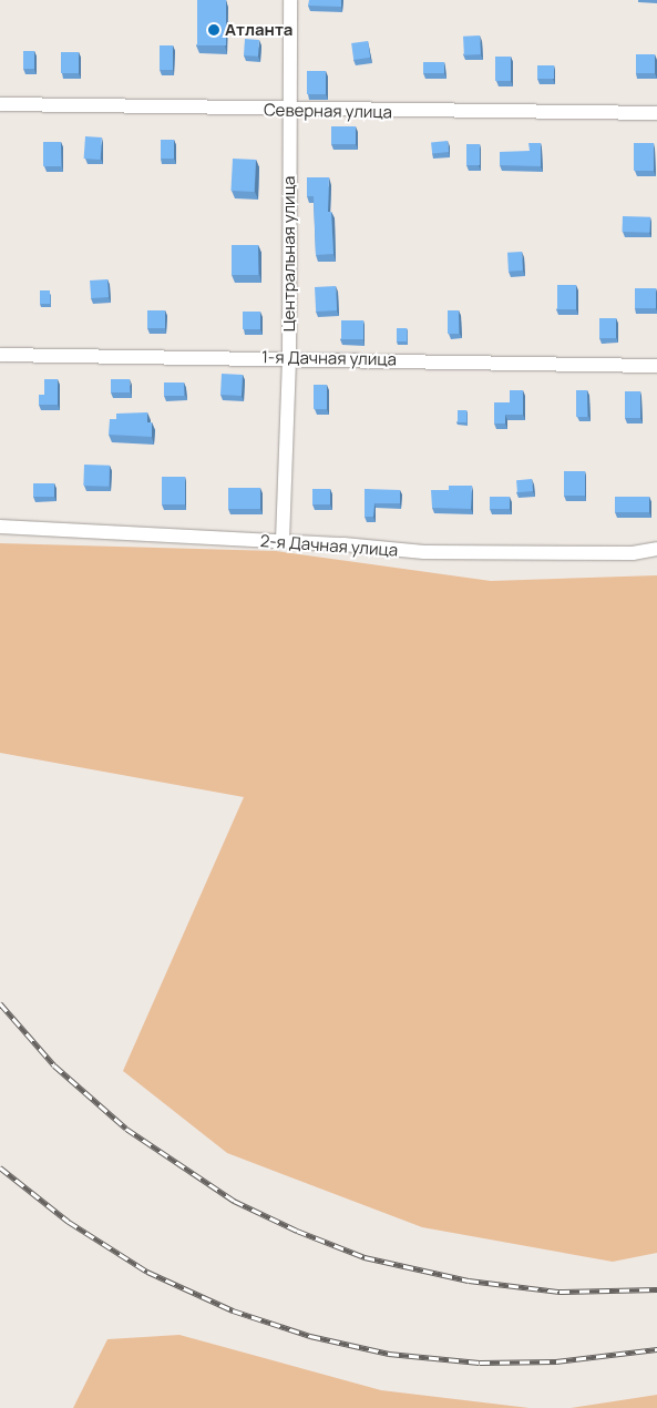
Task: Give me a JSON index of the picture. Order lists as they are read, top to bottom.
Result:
{
  "streets": {
    "street": [
      "Северная улица",
      "Центральная улица",
      "1-я Дачная улица",
      "2-я Дачная улица"
    ]
  },
  "crossings": [
    ["Северная улица", "Центральная улица"],
    ["Центральная улица", "1-я Дачная улица"],
    ["Центральная улица", "2-я Дачная улица"]
  ],
  "places": ["Атланта"]
}
